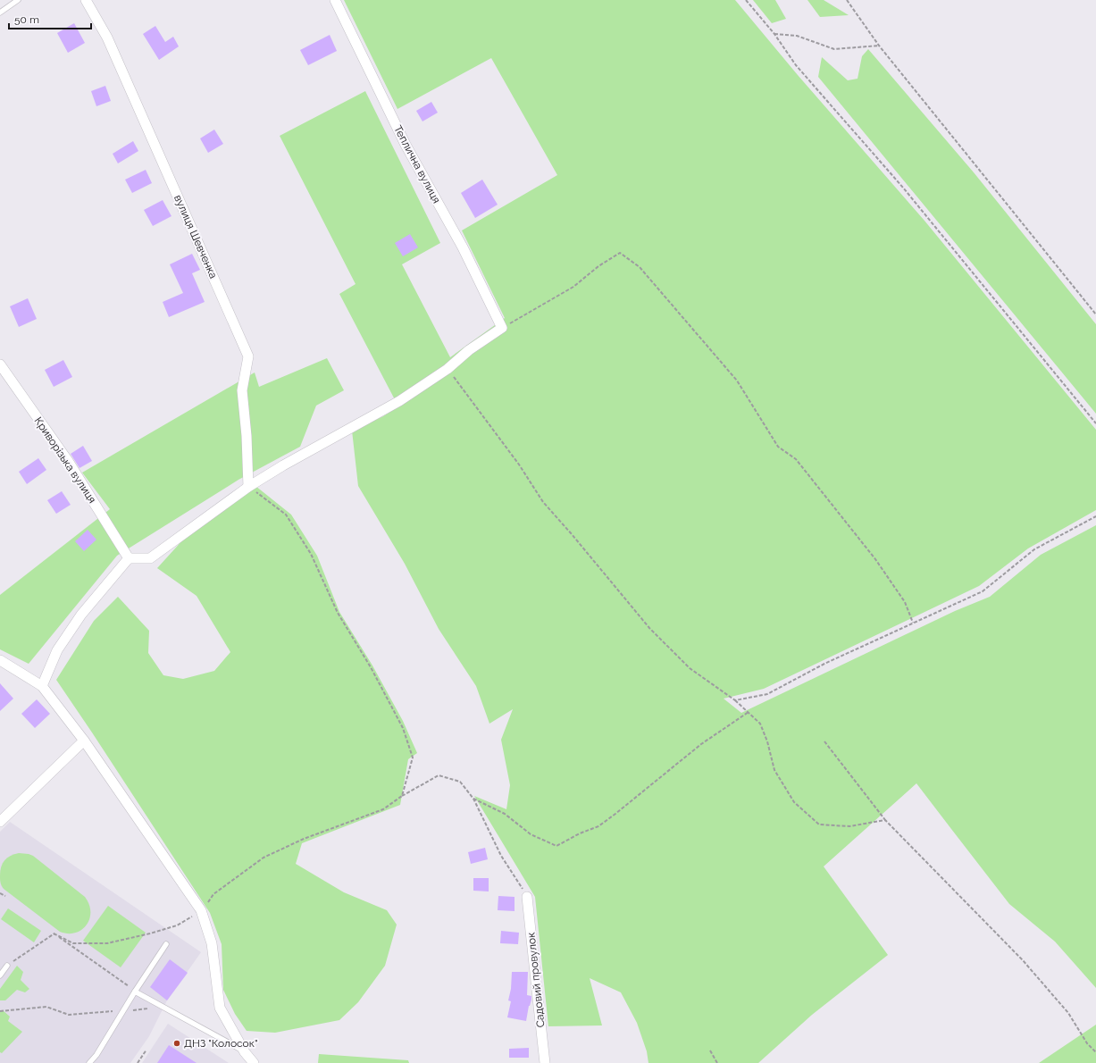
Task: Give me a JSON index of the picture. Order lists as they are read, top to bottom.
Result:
{
  "streets": {
    "street": [
      "Теплична вулиця",
      "вулиця Шевченка",
      "Криворізька вулиця",
      "Садовий провулок"
    ]
  },
  "places": ["ДНЗ \"Колосок\""],
  "scale_bar": "50 m"
}
